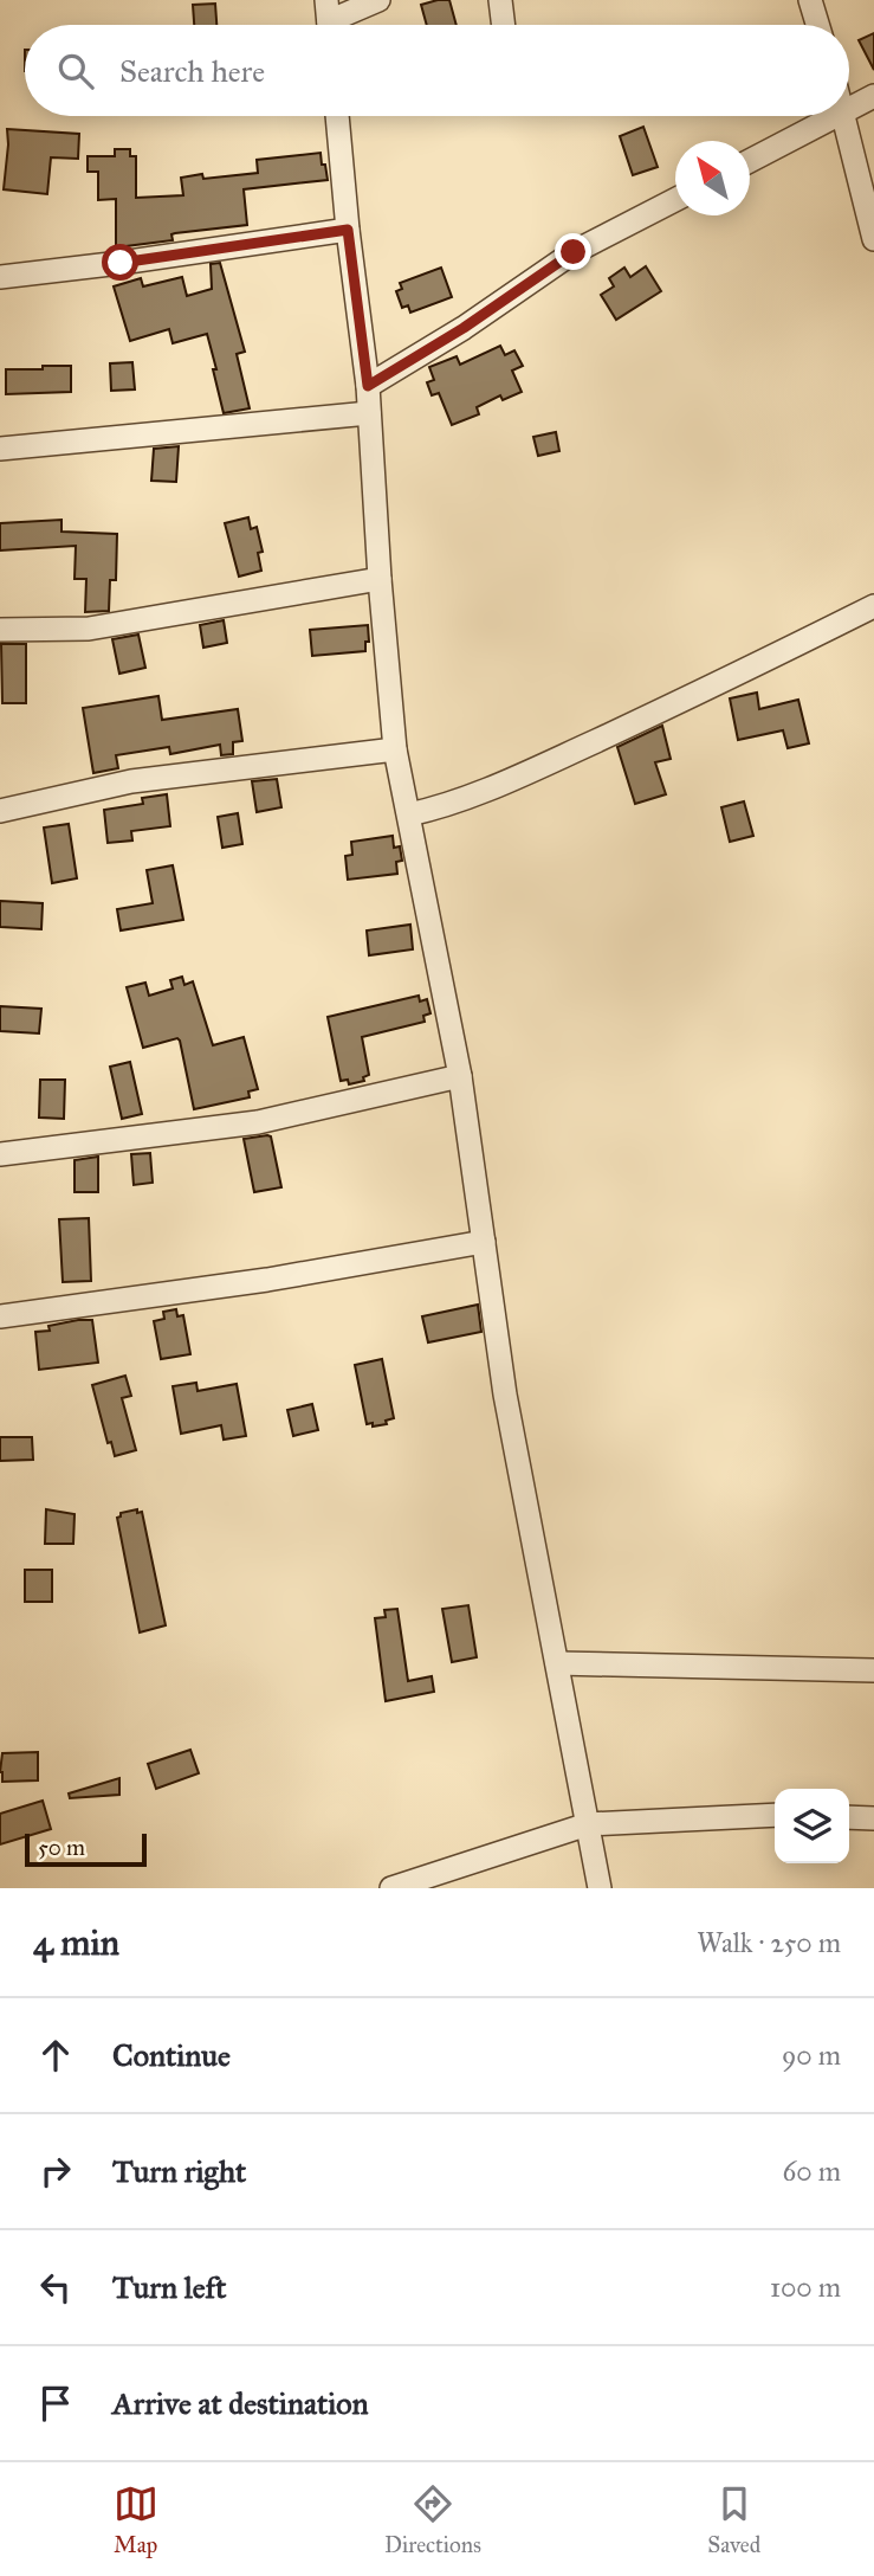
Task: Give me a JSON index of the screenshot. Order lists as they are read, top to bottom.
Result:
{
  "scale_bar": "50 m",
  "north": "top left",
  "page": {
    "search": "Search here",
    "scale": "50 m",
    "heading": ["4 min", "Walk · 250 m"],
    "list": [
      ["Continue", "90 m"],
      ["Turn right", "60 m"],
      ["Turn left", "100 m"],
      "Arrive at destination"
    ],
    "nav": ["Map", "Directions", "Saved"]
  }
}
